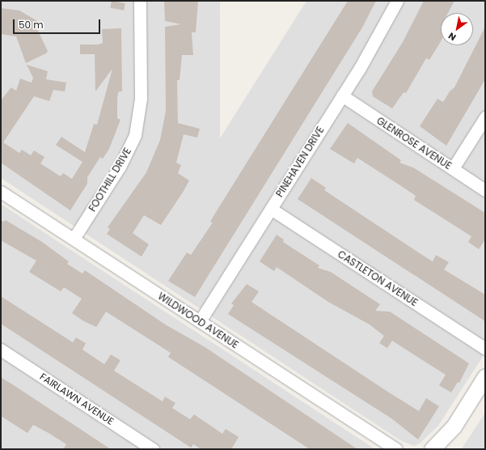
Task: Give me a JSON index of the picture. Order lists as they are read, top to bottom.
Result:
{
  "streets": {
    "street": [
      "GLENROSE AVENUE",
      "PINEHAVEN DRIVE",
      "FOOTHILL DRIVE",
      "CASTLETON AVENUE",
      "WILDWOOD AVENUE",
      "FAIRLAWN AVENUE"
    ]
  },
  "crossings": [
    ["GLENROSE AVENUE", "PINEHAVEN DRIVE"],
    ["PINEHAVEN DRIVE", "CASTLETON AVENUE"],
    ["PINEHAVEN DRIVE", "WILDWOOD AVENUE"],
    ["FOOTHILL DRIVE", "WILDWOOD AVENUE"]
  ],
  "scale_bar": "50 m",
  "north": "bottom left"
}
